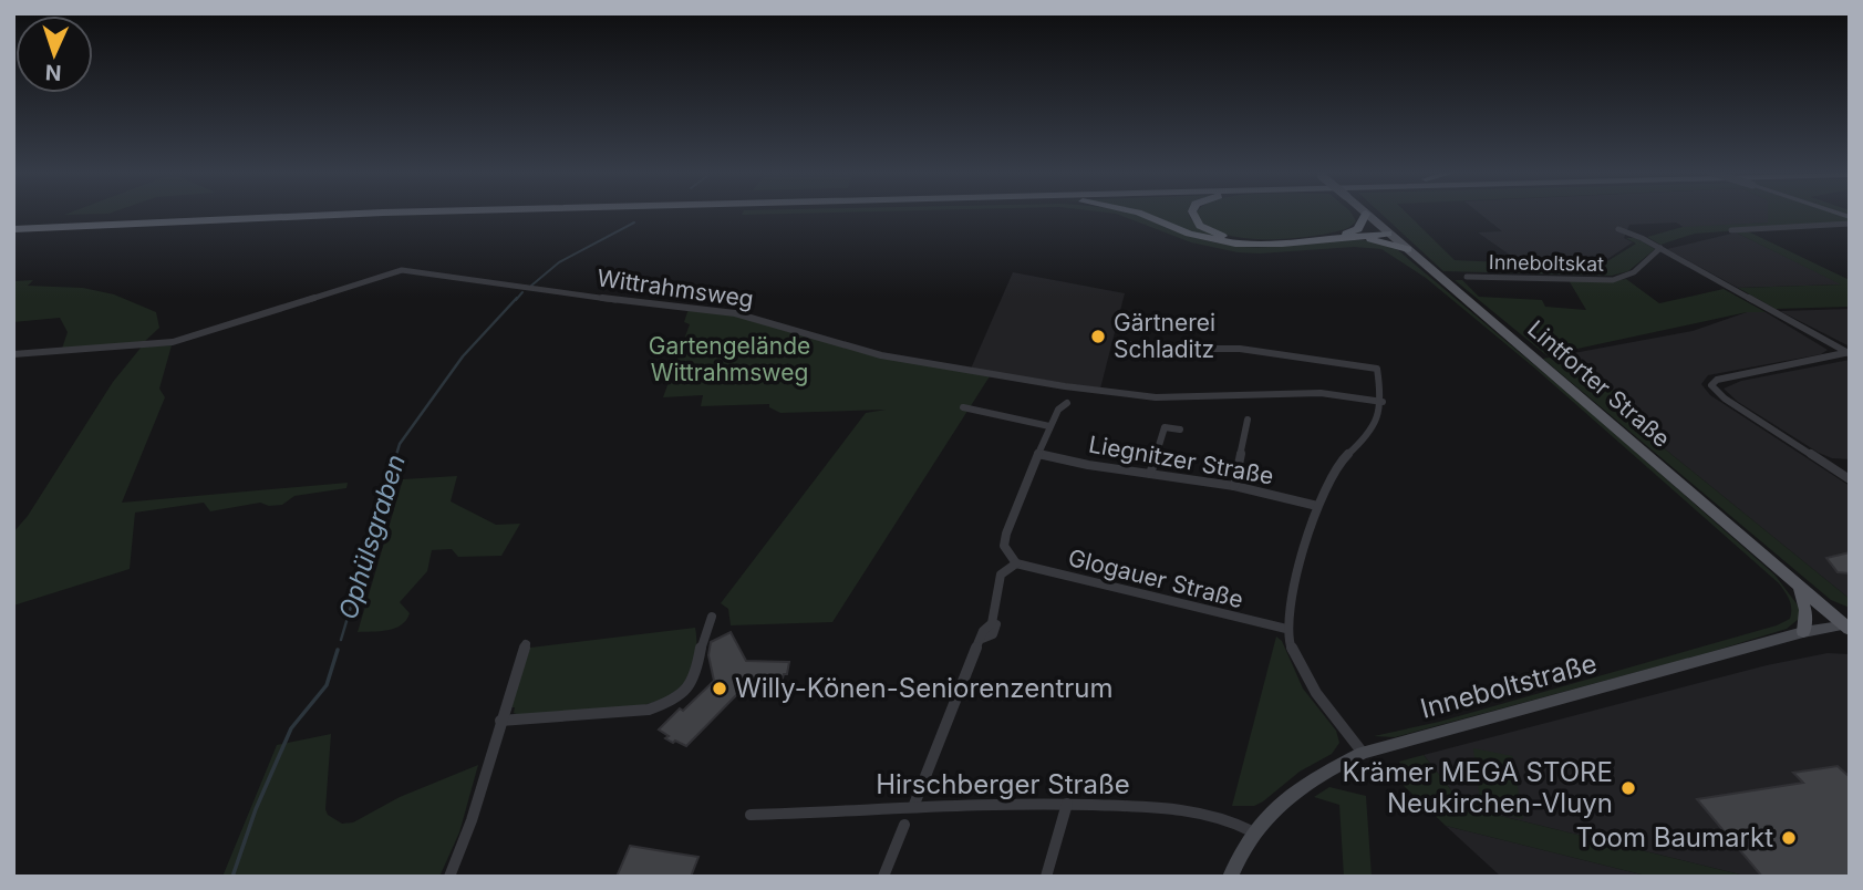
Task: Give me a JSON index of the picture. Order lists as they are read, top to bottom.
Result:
{
  "streets": {
    "main road": ["Lintforter Straße"],
    "street": [
      "Inneboltskat",
      "Wittrahmsweg",
      "Liegnitzer Straße",
      "Glogauer Straße",
      "Inneboltstraße",
      "Hirschberger Straße"
    ]
  },
  "crossings": [
    ["Lintforter Straße", "Inneboltstraße"],
    ["Inneboltstraße", "Hirschberger Straße"]
  ],
  "water": ["Ophülsgraben"],
  "parks": ["Gartengelände Wittrahmsweg"],
  "places": [
    "Gärtnerei Schladitz",
    "Willy-Könen-Seniorenzentrum",
    "Krämer MEGA STORE Neukirchen-Vluyn",
    "Toom Baumarkt"
  ],
  "north": "bottom"
}
